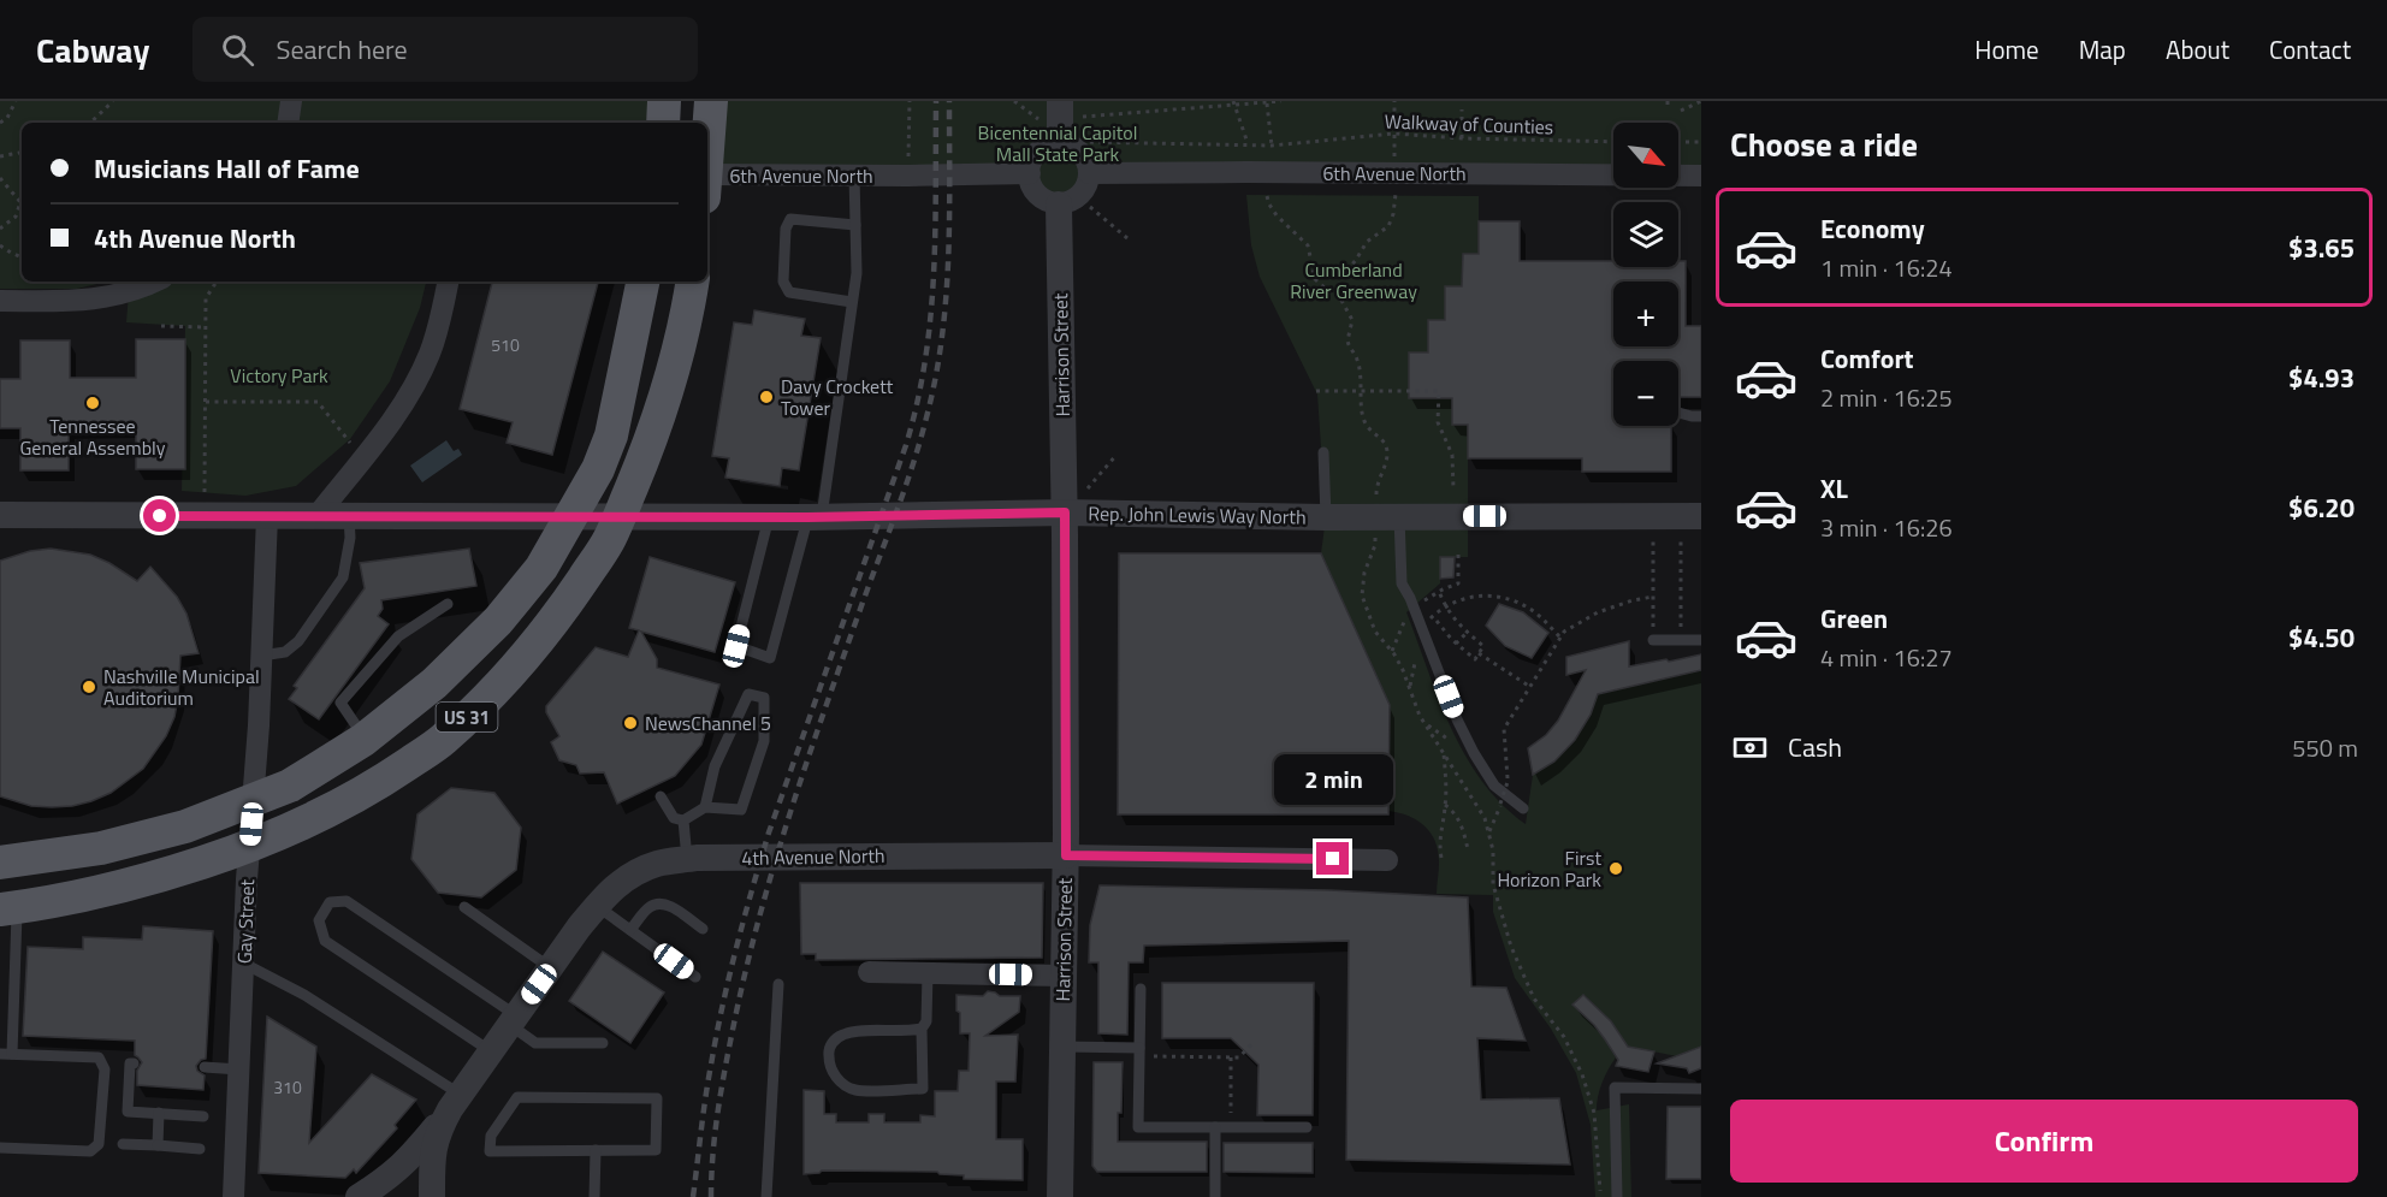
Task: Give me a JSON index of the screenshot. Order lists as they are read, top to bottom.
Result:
{
  "streets": {
    "main road": ["US 31"],
    "street": [
      "6th Avenue North",
      "Harrison Street",
      "Rep. John Lewis Way North",
      "4th Avenue North",
      "Gay Street"
    ],
    "path": ["Walkway of Counties"]
  },
  "crossings": [
    ["Harrison Street", "Rep. John Lewis Way North"],
    ["Harrison Street", "4th Avenue North"],
    ["Rep. John Lewis Way North", "US 31"],
    ["Rep. John Lewis Way North", "Gay Street"],
    ["US 31", "Gay Street"]
  ],
  "parks": ["Bicentennial Capitol Mall State Park", "Cumberland River Greenway", "Victory Park"],
  "places": [
    "Davy Crockett Tower",
    "Tennessee General Assembly",
    "Nashville Municipal Auditorium",
    "NewsChannel 5",
    "First Horizon Park"
  ],
  "house_numbers": ["510", "310"],
  "north": "bottom right",
  "page": {
    "header": "Cabway",
    "search": "Search here",
    "nav": [
      "Home",
      "Map",
      "About",
      "Contact"
    ],
    "heading": "Choose a ride",
    "map_buttons": ["+", "−"],
    "banner": ["Musicians Hall of Fame", "4th Avenue North"],
    "list": [
      {
        "name": "Economy",
        "note": "1 min · 16:24",
        "value": "$3.65"
      },
      {
        "name": "Comfort",
        "note": "2 min · 16:25",
        "value": "$4.93"
      },
      {
        "name": "XL",
        "note": "3 min · 16:26",
        "value": "$6.20"
      },
      {
        "name": "Green",
        "note": "4 min · 16:27",
        "value": "$4.50"
      }
    ],
    "pay": ["Cash", "550 m"],
    "bubble": "2 min",
    "buttons": "Confirm"
  }
}
